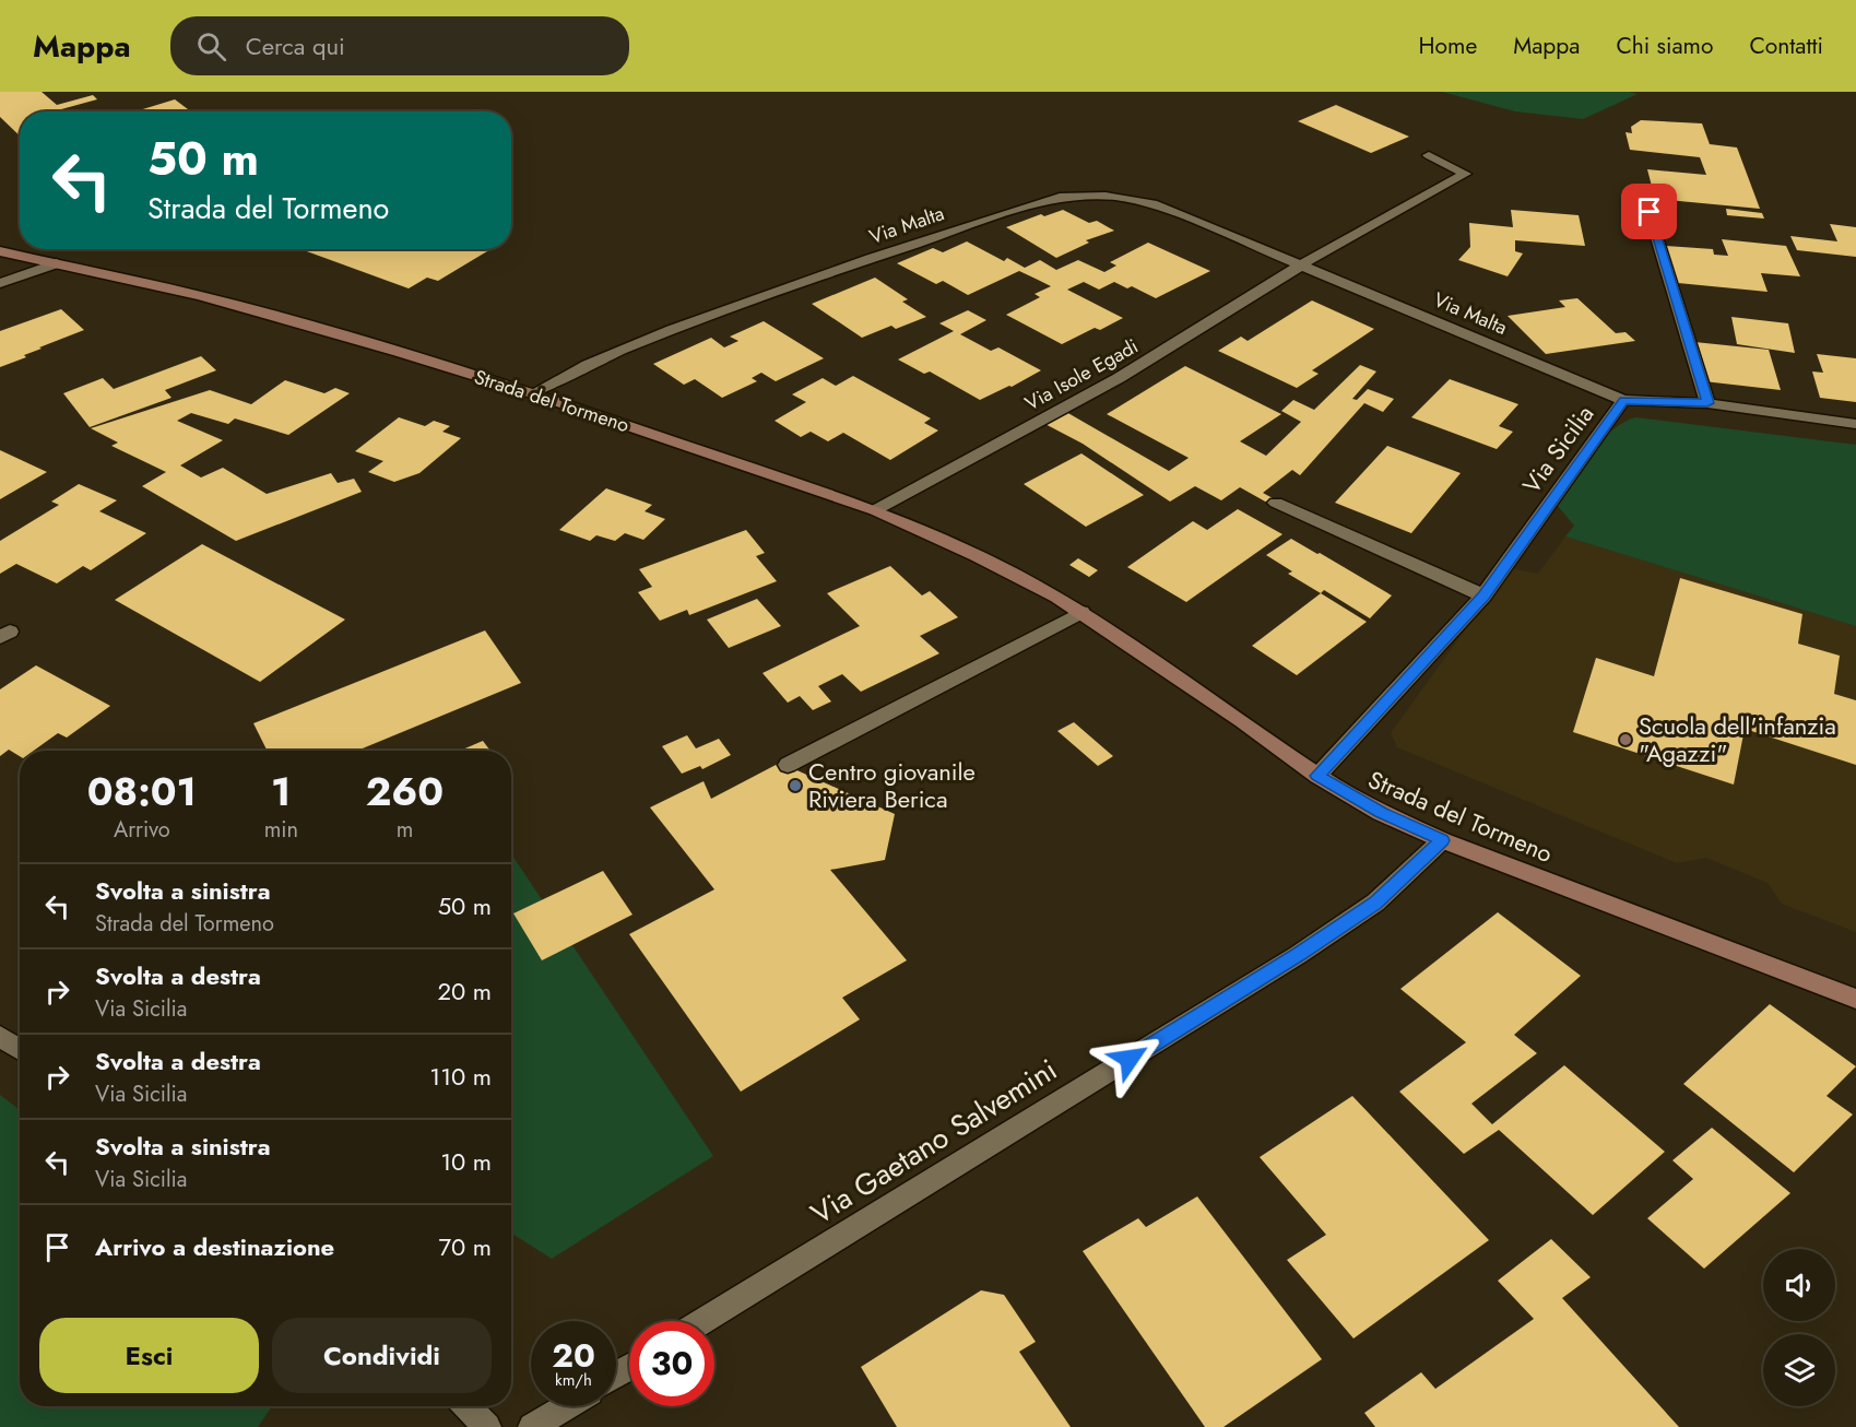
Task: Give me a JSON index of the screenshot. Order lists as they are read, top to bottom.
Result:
{
  "streets": {
    "street": [
      "Via Malta",
      "Via Isole Egadi",
      "Strada del Tormeno",
      "Via Sicilia",
      "Via Gaetano Salvemini"
    ]
  },
  "crossings": [
    ["Via Malta", "Via Isole Egadi"],
    ["Via Malta", "Strada del Tormeno"],
    ["Via Malta", "Via Sicilia"],
    ["Via Isole Egadi", "Strada del Tormeno"],
    ["Strada del Tormeno", "Via Sicilia"],
    ["Strada del Tormeno", "Via Gaetano Salvemini"]
  ],
  "places": ["Scuola dell'infanzia \"Agazzi\"", "Centro giovanile Riviera Berica"],
  "page": {
    "header": "Mappa",
    "search": "Cerca qui",
    "nav": [
      "Home",
      "Mappa",
      "Chi siamo",
      "Contatti"
    ],
    "turn": ["50 m", "Strada del Tormeno"],
    "eta": [
      "08:01",
      "Arrivo",
      "1",
      "min",
      "260",
      "m"
    ],
    "list": [
      {
        "name": "Svolta a sinistra",
        "note": "Strada del Tormeno",
        "value": "50 m"
      },
      {
        "name": "Svolta a destra",
        "note": "Via Sicilia",
        "value": "20 m"
      },
      {
        "name": "Svolta a destra",
        "note": "Via Sicilia",
        "value": "110 m"
      },
      {
        "name": "Svolta a sinistra",
        "note": "Via Sicilia",
        "value": "10 m"
      },
      {
        "name": "Arrivo a destinazione",
        "value": "70 m"
      }
    ],
    "buttons": ["Esci", "Condividi"],
    "speed": "20 km/h",
    "limit": "30"
  }
}
